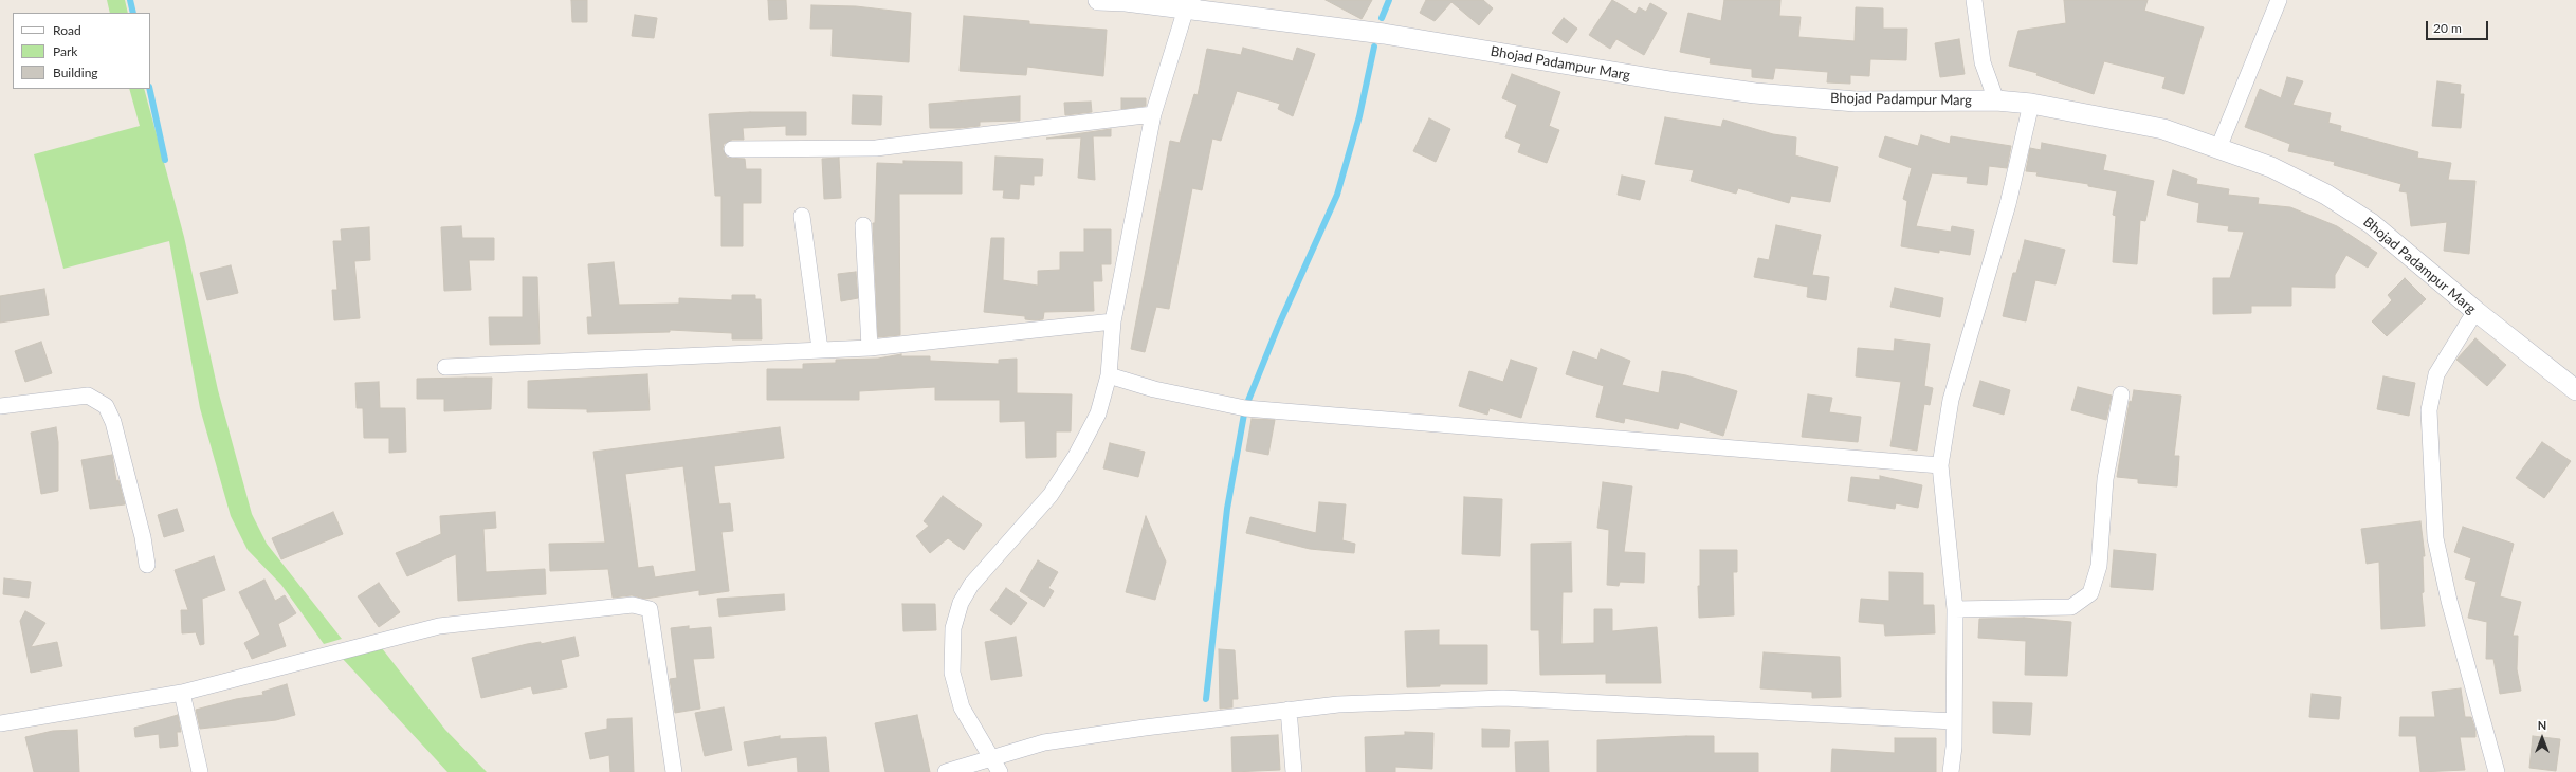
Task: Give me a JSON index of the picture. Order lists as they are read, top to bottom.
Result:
{
  "streets": {
    "street": ["Bhojad Padampur Marg"]
  },
  "legend": ["Road", "Park", "Building"],
  "scale_bar": "20 m",
  "north": "top"
}
